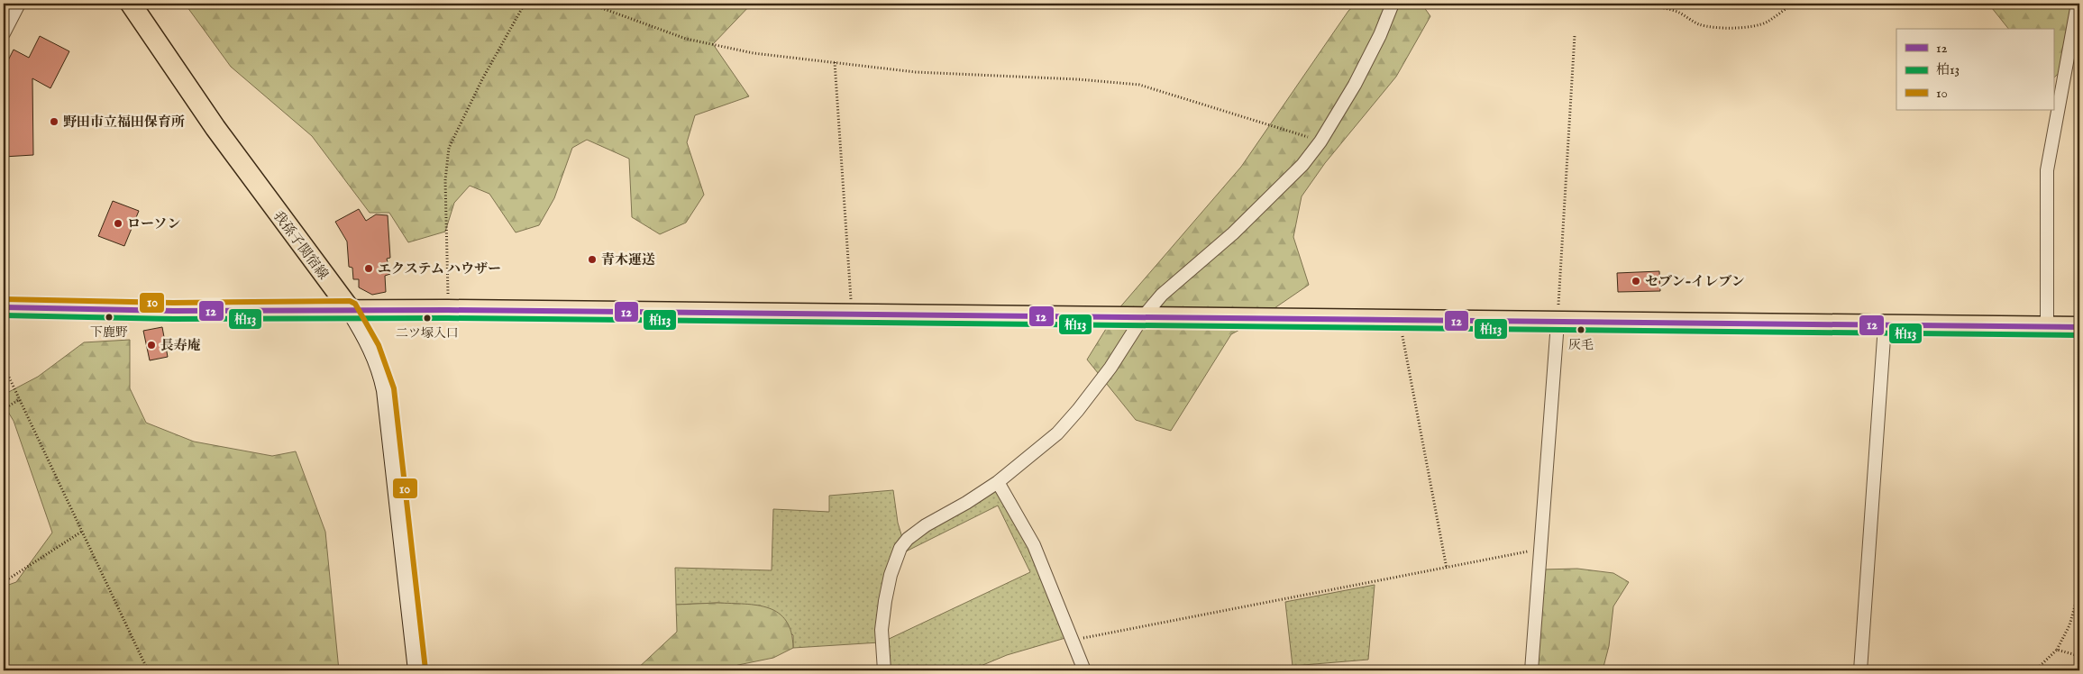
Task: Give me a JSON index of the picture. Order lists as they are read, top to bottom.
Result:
{
  "streets": {
    "main road": ["我孫子関宿線"]
  },
  "places": [
    "野田市立福田保育所",
    "ローソン",
    "青木運送",
    "エクステム ハウザー",
    "セブン-イレブン",
    "下鹿野",
    "二ツ塚入口",
    "灰毛",
    "長寿庵"
  ],
  "lines": ["transit line 10", "transit line 12", "transit line 柏13"],
  "legend": ["12", "柏13", "10"]
}
